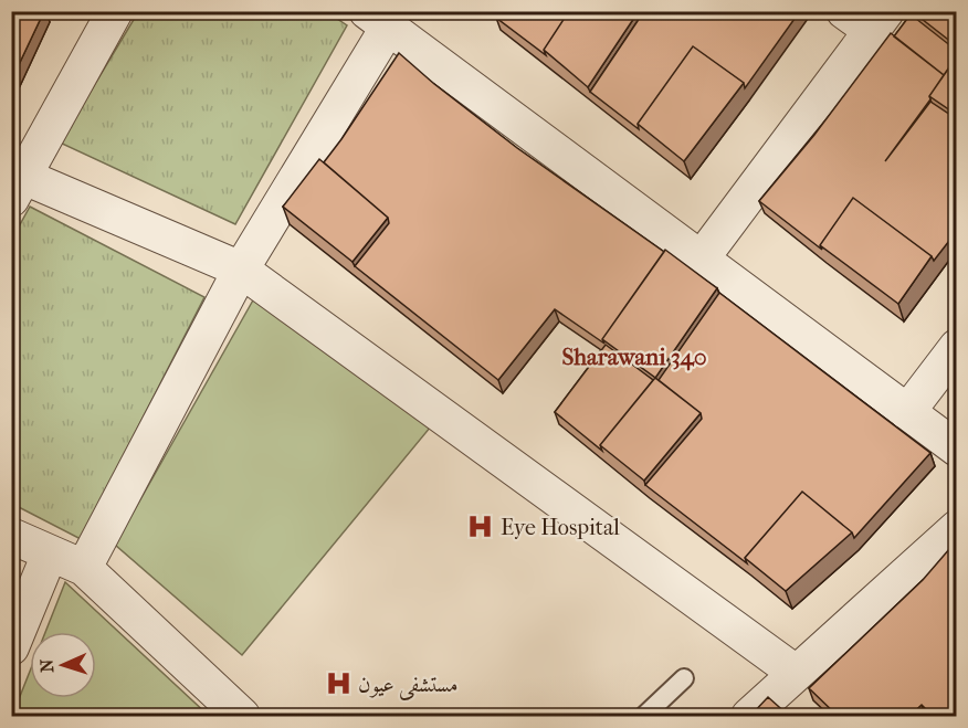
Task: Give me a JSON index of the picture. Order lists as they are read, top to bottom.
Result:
{
  "districts": ["Sharawani 340"],
  "places": {
    "hospital": ["Eye Hospital", "مستشفى عيون"]
  },
  "north": "left"
}
